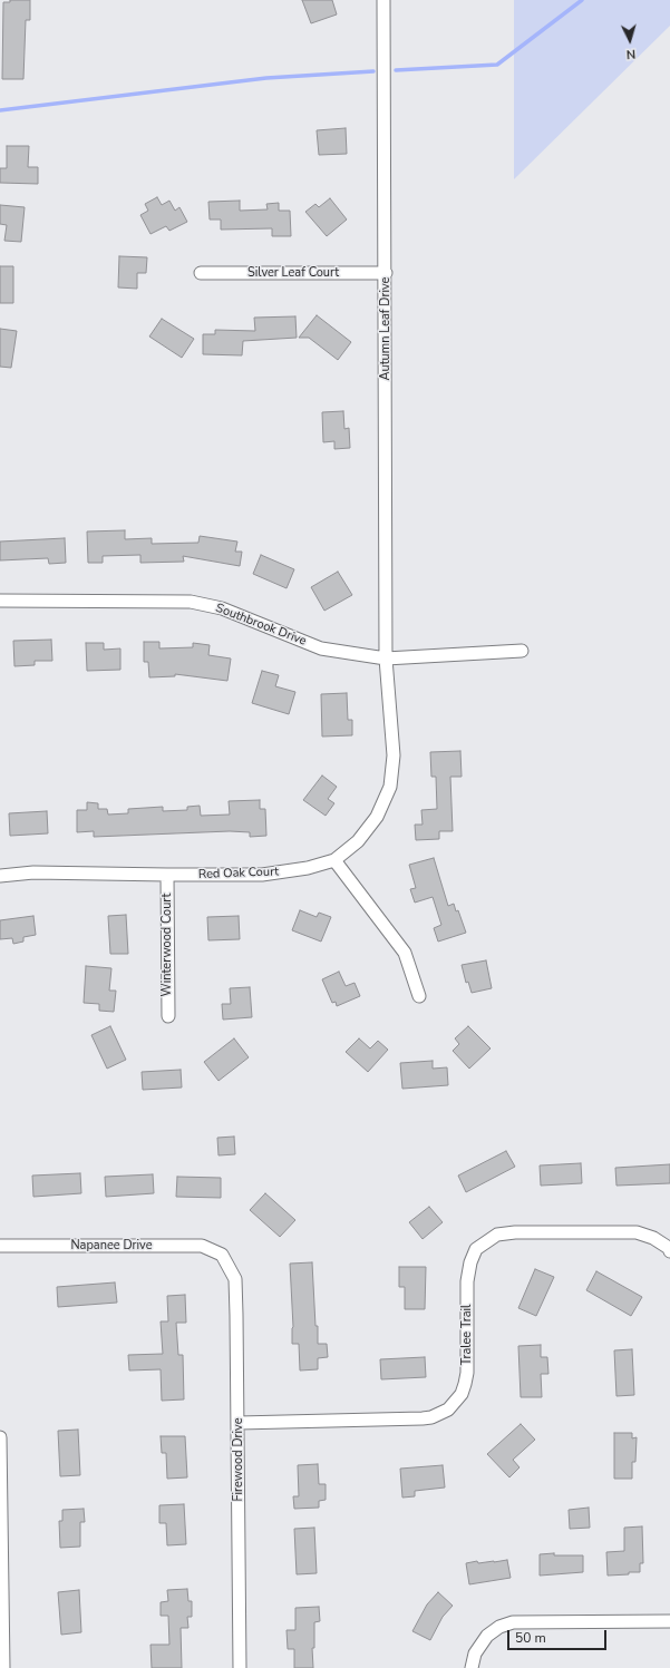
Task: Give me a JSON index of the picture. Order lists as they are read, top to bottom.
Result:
{
  "streets": {
    "street": [
      "Silver Leaf Court",
      "Autumn Leaf Drive",
      "Southbrook Drive",
      "Red Oak Court",
      "Winterwood Court",
      "Napanee Drive",
      "Tralee Trail",
      "Firewood Drive"
    ]
  },
  "crossings": [
    ["Silver Leaf Court", "Autumn Leaf Drive"],
    ["Autumn Leaf Drive", "Southbrook Drive"],
    ["Autumn Leaf Drive", "Red Oak Court"],
    ["Southbrook Drive", "Red Oak Court"],
    ["Red Oak Court", "Winterwood Court"],
    ["Napanee Drive", "Firewood Drive"],
    ["Tralee Trail", "Firewood Drive"]
  ],
  "scale_bar": "50 m",
  "north": "bottom"
}
